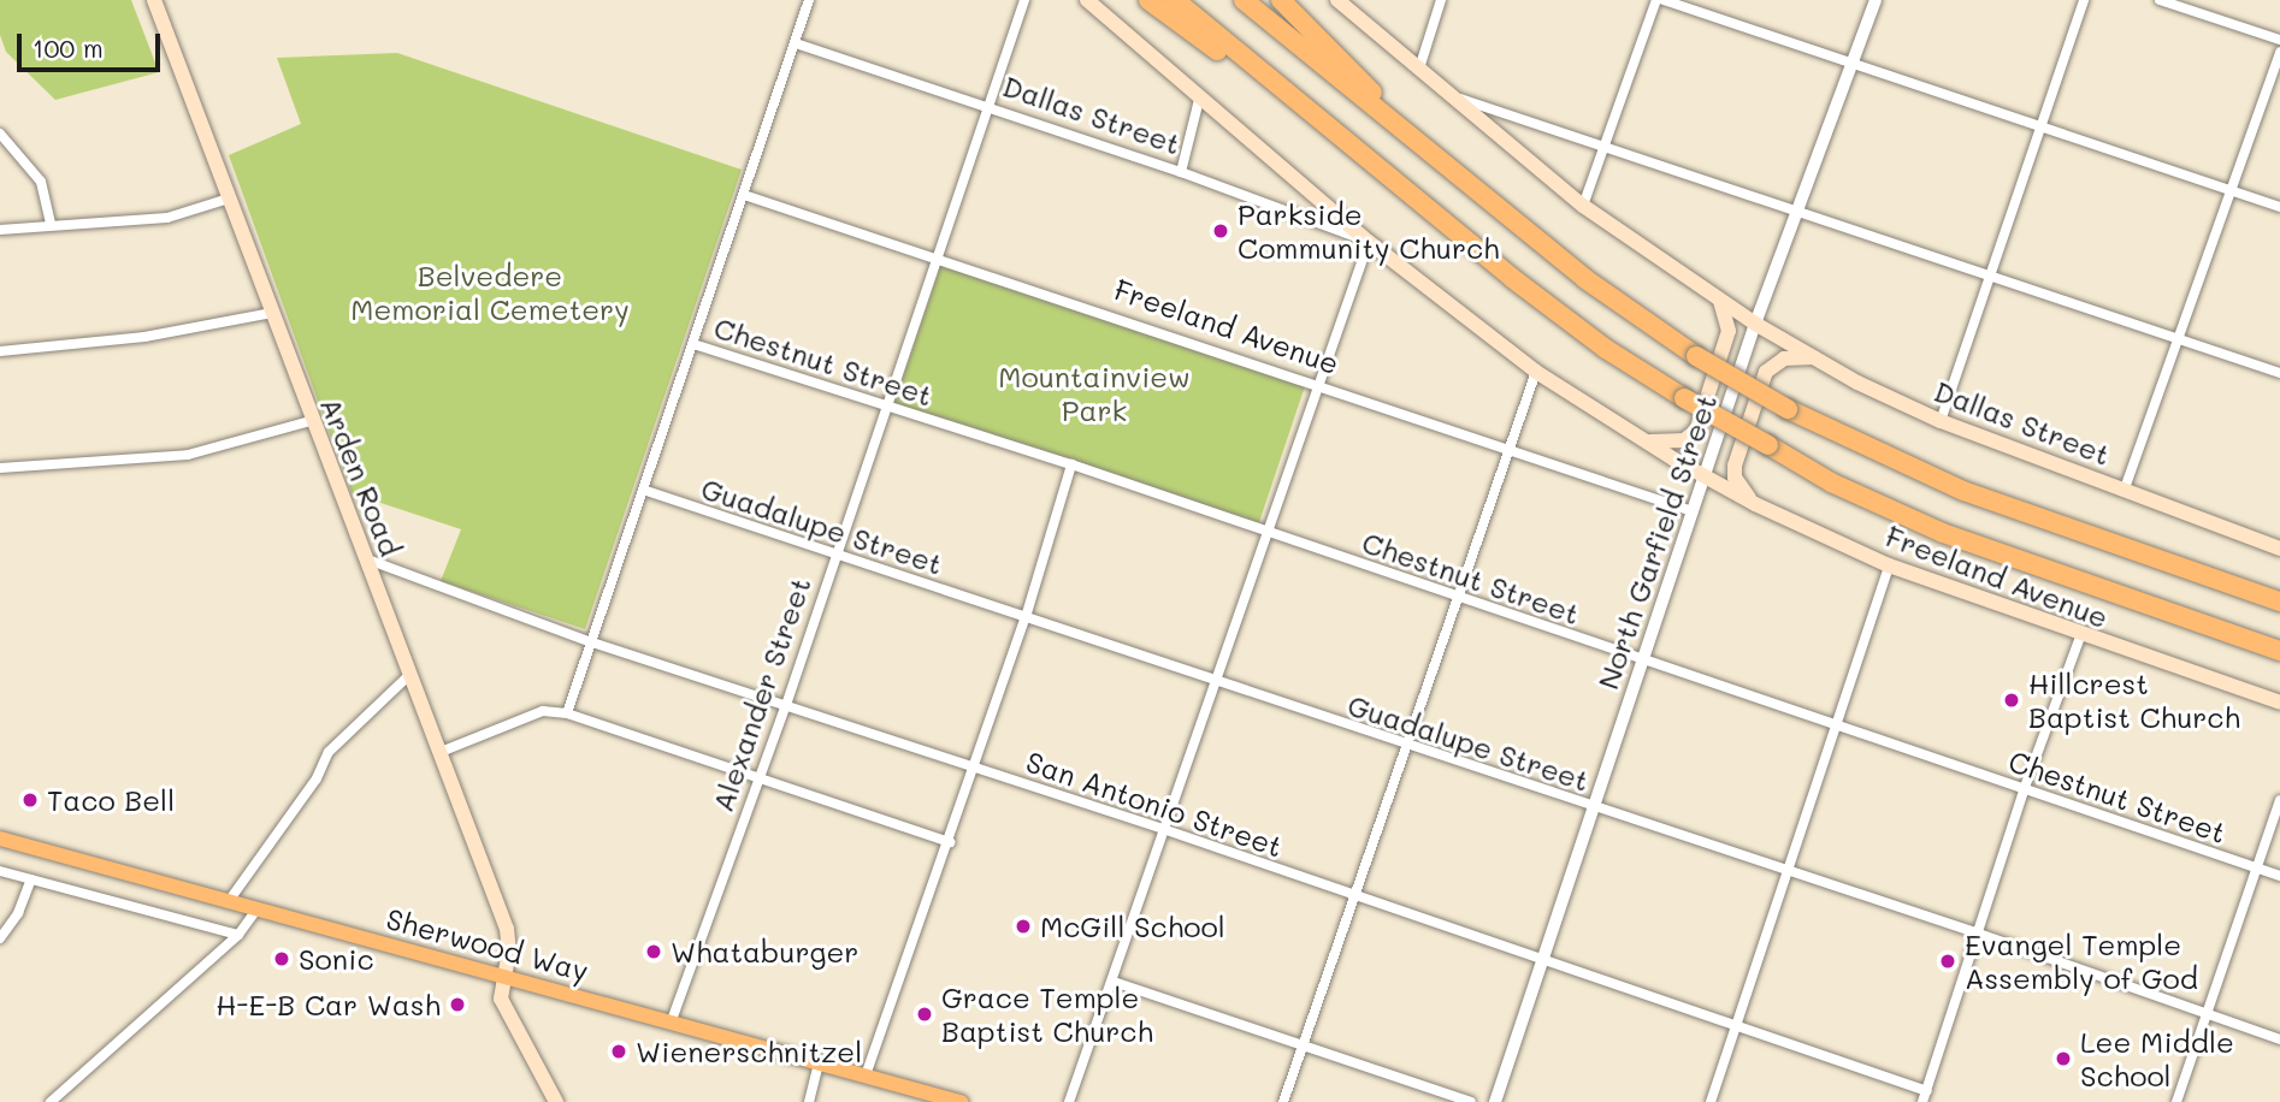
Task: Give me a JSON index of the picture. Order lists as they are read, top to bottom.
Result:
{
  "streets": {
    "main road": [
      "Dallas Street",
      "Freeland Avenue",
      "Arden Road",
      "Sherwood Way"
    ],
    "street": [
      "Chestnut Street",
      "Guadalupe Street",
      "North Garfield Street",
      "Alexander Street",
      "San Antonio Street"
    ]
  },
  "crossings": [
    ["Dallas Street", "Freeland Avenue"],
    ["Dallas Street", "North Garfield Street"],
    ["Dallas Street", "Alexander Street"],
    ["Freeland Avenue", "North Garfield Street"],
    ["Freeland Avenue", "Alexander Street"],
    ["Chestnut Street", "North Garfield Street"],
    ["Chestnut Street", "Alexander Street"],
    ["Arden Road", "San Antonio Street"],
    ["Arden Road", "Sherwood Way"],
    ["Guadalupe Street", "North Garfield Street"],
    ["Guadalupe Street", "Alexander Street"],
    ["North Garfield Street", "San Antonio Street"],
    ["Alexander Street", "San Antonio Street"],
    ["Alexander Street", "Sherwood Way"]
  ],
  "parks": ["Belvedere Memorial Cemetery", "Mountainview Park"],
  "places": [
    "Parkside Community Church",
    "Hillcrest Baptist Church",
    "Taco Bell",
    "McGill School",
    "Whataburger",
    "Sonic",
    "Evangel Temple Assembly of God",
    "H-E-B Car Wash",
    "Grace Temple Baptist Church",
    "Wienerschnitzel",
    "Lee Middle School"
  ],
  "scale_bar": "100 m"
}
